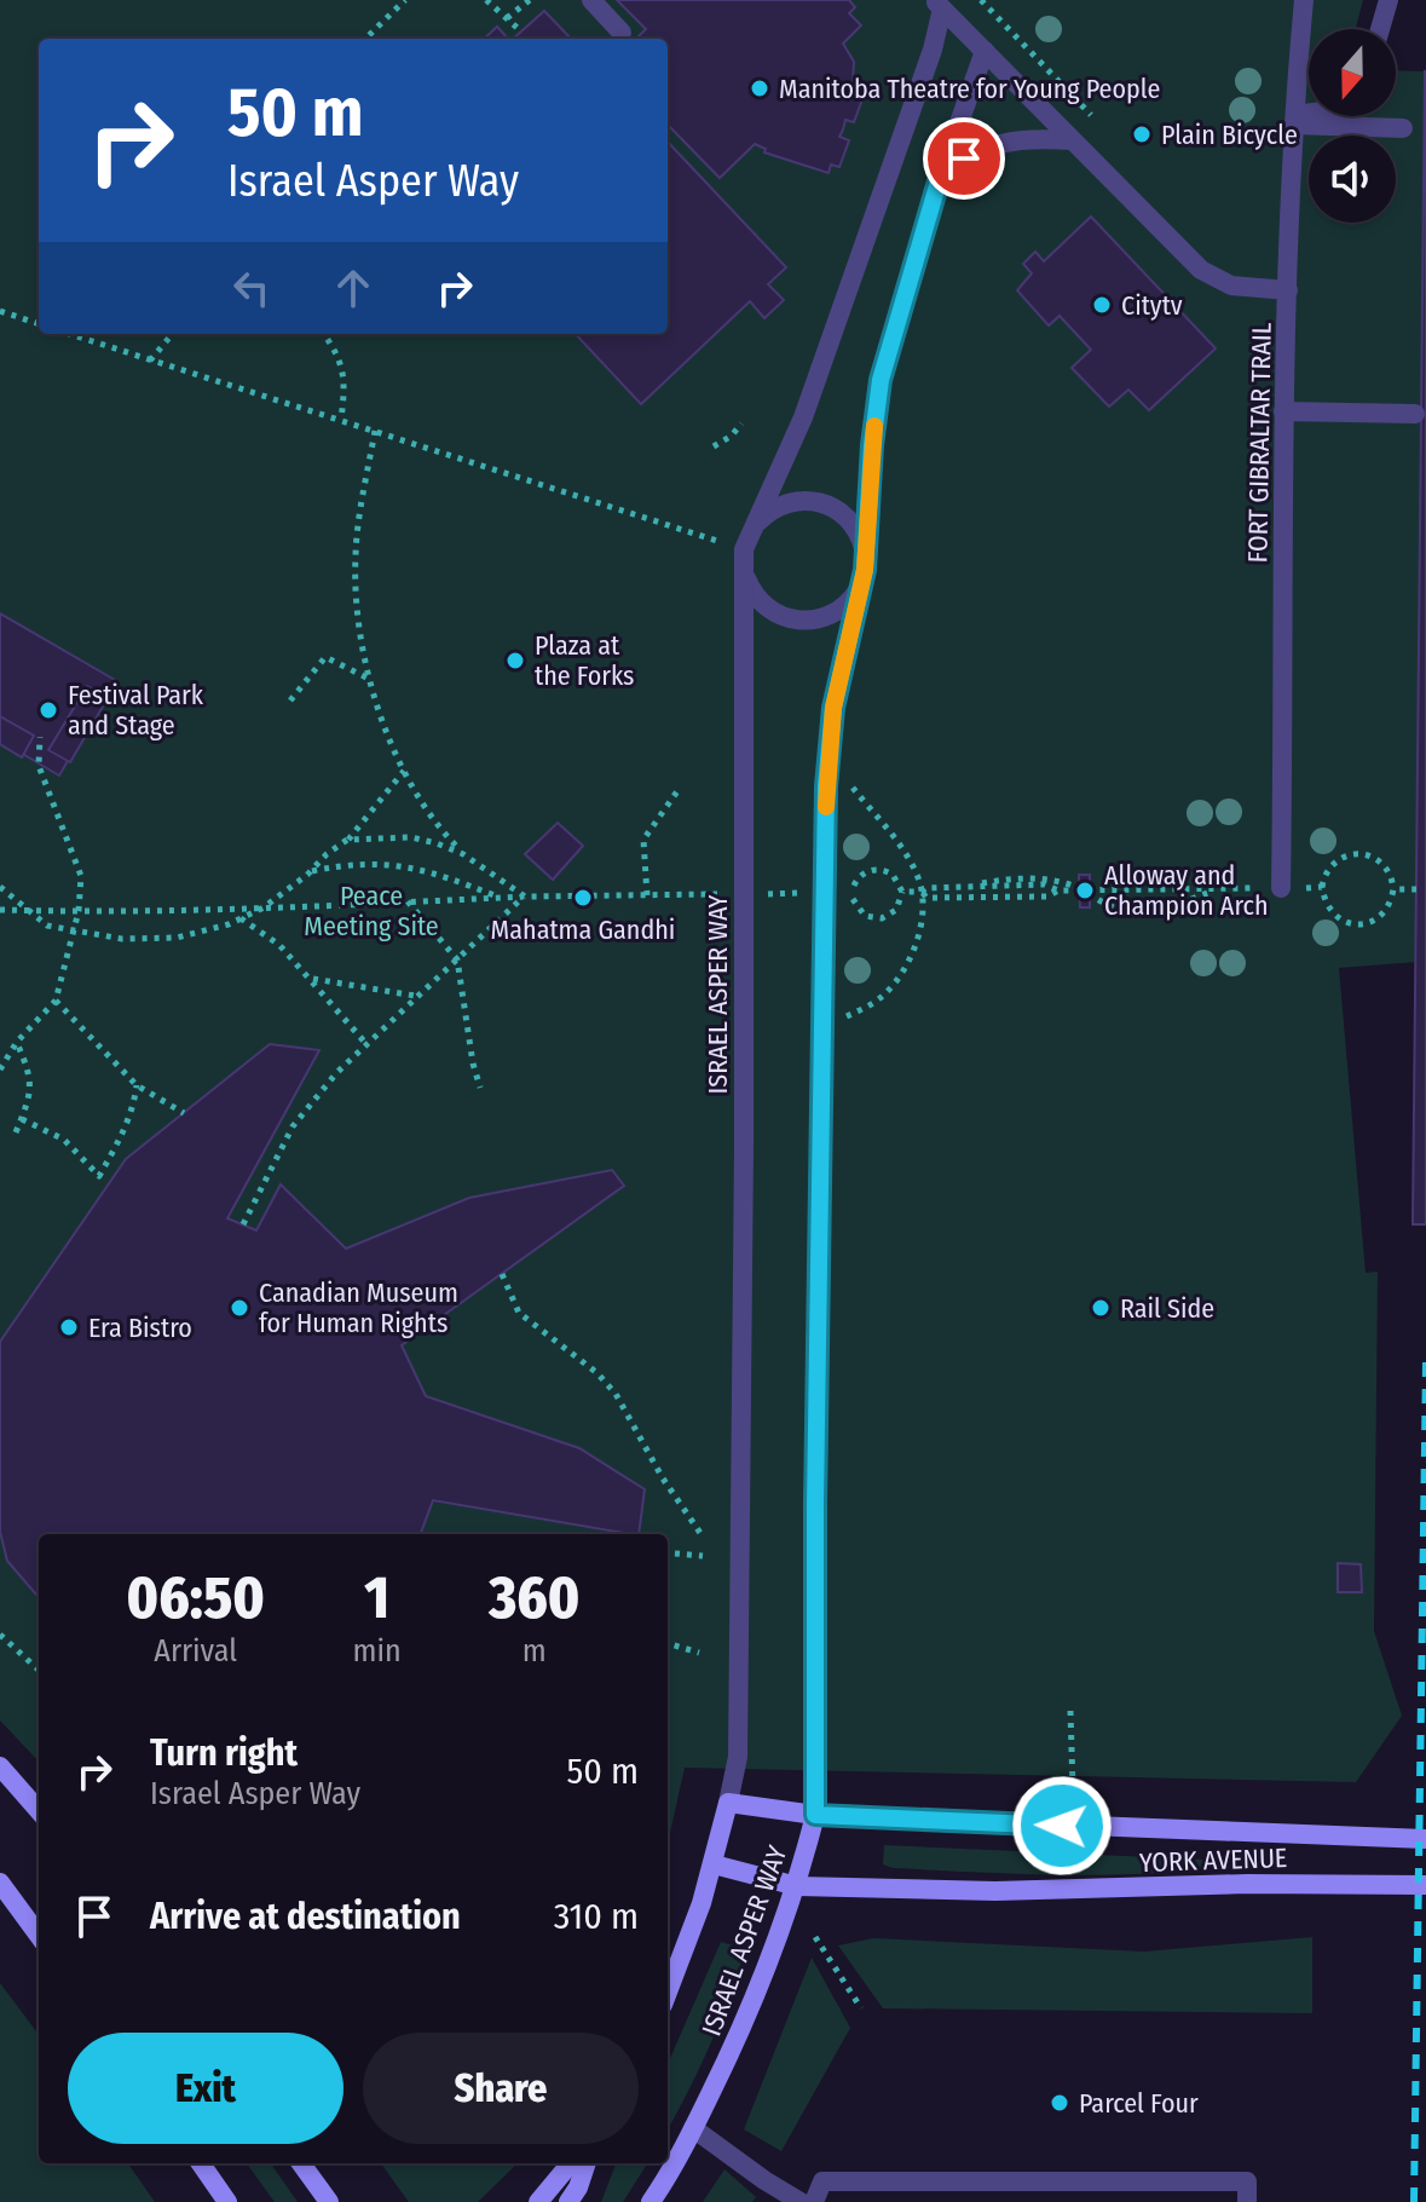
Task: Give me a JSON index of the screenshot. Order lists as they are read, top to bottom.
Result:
{
  "streets": {
    "main road": ["ISRAEL ASPER WAY", "YORK AVENUE"],
    "street": ["FORT GIBRALTAR TRAIL"]
  },
  "crossings": [
    ["ISRAEL ASPER WAY", "YORK AVENUE"]
  ],
  "parks": ["Peace Meeting Site"],
  "places": [
    "Manitoba Theatre for Young People",
    "Plain Bicycle",
    "Citytv",
    "Plaza at the Forks",
    "Festival Park and Stage",
    "Alloway and Champion Arch",
    "Mahatma Gandhi",
    "Canadian Museum for Human Rights",
    "Rail Side",
    "Era Bistro",
    "Parcel Four"
  ],
  "north": "bottom",
  "page": {
    "turn": ["50 m", "Israel Asper Way"],
    "eta": [
      "06:50",
      "Arrival",
      "1",
      "min",
      "360",
      "m"
    ],
    "list": [
      {
        "name": "Turn right",
        "note": "Israel Asper Way",
        "value": "50 m"
      },
      {
        "name": "Arrive at destination",
        "value": "310 m"
      }
    ],
    "buttons": ["Exit", "Share"]
  }
}
